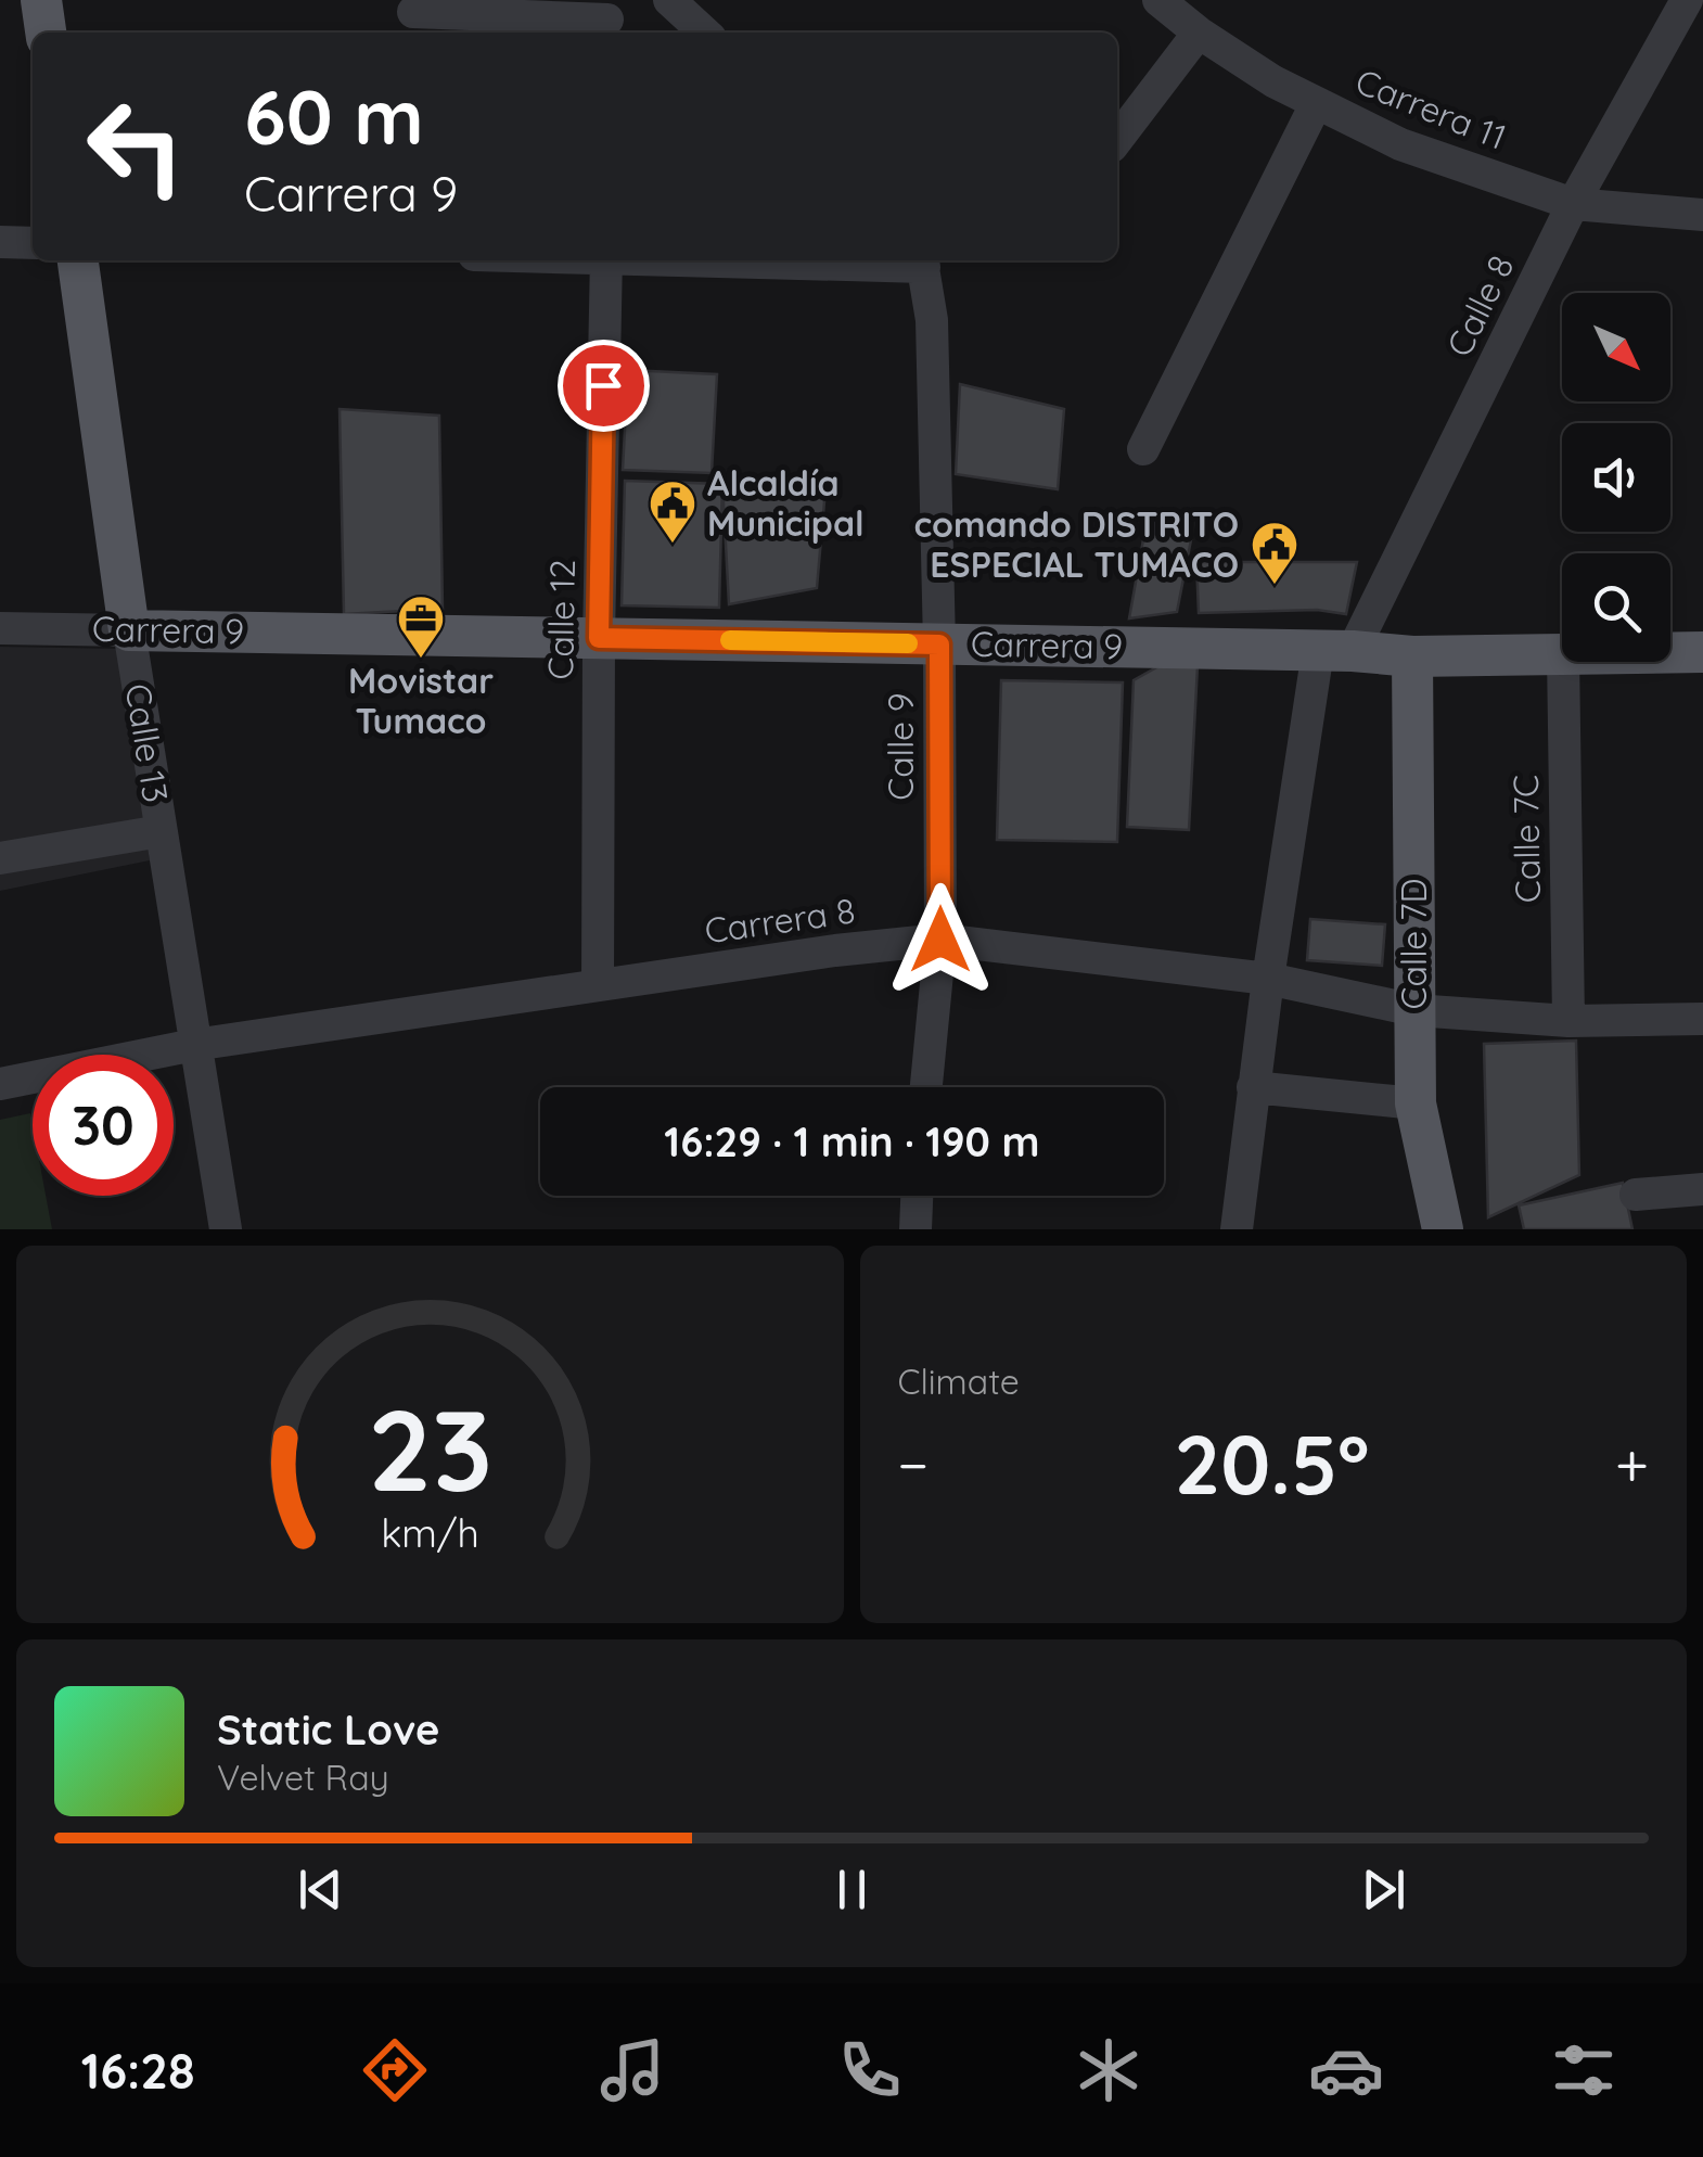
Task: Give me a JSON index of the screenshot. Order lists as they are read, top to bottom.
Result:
{
  "streets": {
    "main road": ["Carrera 9", "Calle 13", "Calle 7D"],
    "street": [
      "Carrera 11",
      "Calle 8",
      "Calle 12",
      "Calle 9",
      "Calle 7C",
      "Carrera 8"
    ]
  },
  "crossings": [
    ["Carrera 11", "Calle 8"],
    ["Calle 8", "Carrera 9"],
    ["Calle 8", "Carrera 8"],
    ["Calle 12", "Carrera 9"],
    ["Calle 12", "Carrera 8"],
    ["Carrera 9", "Calle 13"],
    ["Carrera 9", "Calle 9"],
    ["Carrera 9", "Calle 7D"],
    ["Calle 13", "Carrera 8"],
    ["Calle 9", "Carrera 8"],
    ["Calle 7C", "Carrera 8"],
    ["Carrera 8", "Calle 7D"]
  ],
  "places": {
    "public building": ["Alcaldía Municipal", "comando DISTRITO ESPECIAL TUMACO"],
    "office": ["Movistar Tumaco"]
  },
  "north": "bottom right",
  "page": {
    "turn": ["60 m", "Carrera 9"],
    "limit": "30",
    "trip": "16:29 · 1 min · 190 m",
    "tile": "Climate",
    "heat": ["−", "20.5°", "+"],
    "song": ["Static Love", "Velvet Ray"],
    "tabs": "16:28",
    "gauge": ["23", "km/h"]
  }
}
